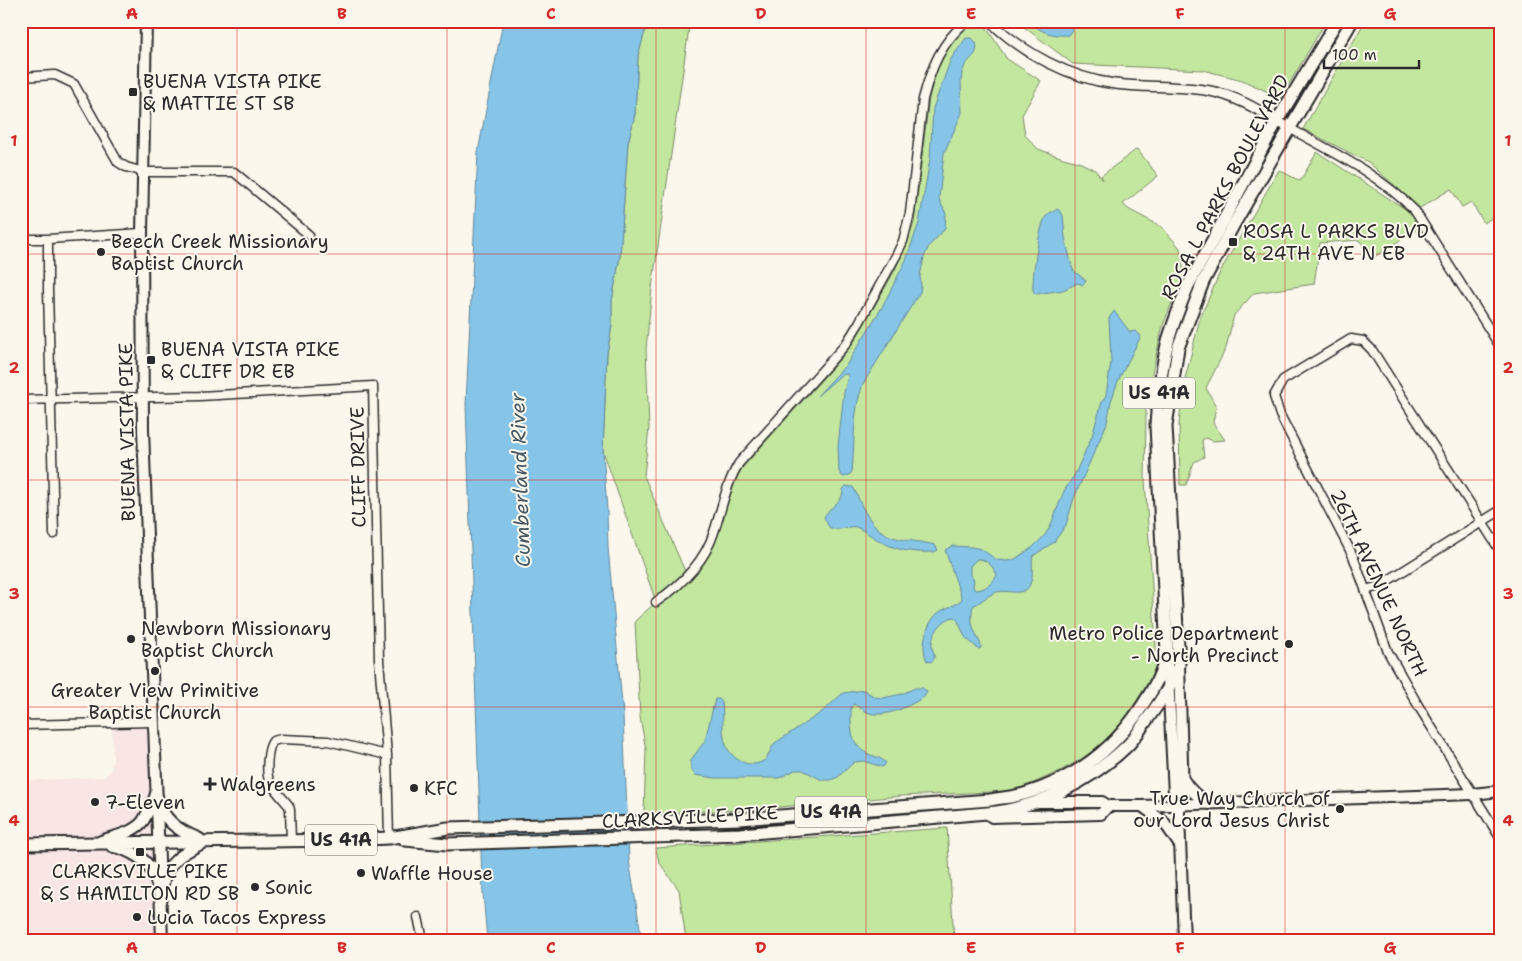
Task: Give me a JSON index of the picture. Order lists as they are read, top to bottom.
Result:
{
  "streets": {
    "main road": [
      "ROSA L PARKS BOULEVARD",
      "US 41A",
      "BUENA VISTA PIKE",
      "CLARKSVILLE PIKE"
    ],
    "street": ["CLIFF DRIVE", "26TH AVENUE NORTH"]
  },
  "crossings": [
    ["ROSA L PARKS BOULEVARD", "US 41A"],
    ["ROSA L PARKS BOULEVARD", "CLARKSVILLE PIKE"],
    ["US 41A", "CLARKSVILLE PIKE"],
    ["BUENA VISTA PIKE", "CLIFF DRIVE"],
    ["BUENA VISTA PIKE", "CLARKSVILLE PIKE"],
    ["CLIFF DRIVE", "CLARKSVILLE PIKE"],
    ["26TH AVENUE NORTH", "CLARKSVILLE PIKE"]
  ],
  "water": ["Cumberland River"],
  "places": {
    "transit": [
      "BUENA VISTA PIKE & MATTIE ST SB",
      "ROSA L PARKS BLVD & 24TH AVE N EB",
      "BUENA VISTA PIKE & CLIFF DR EB",
      "CLARKSVILLE PIKE & S HAMILTON RD SB"
    ],
    "other": [
      "Beech Creek Missionary Baptist Church",
      "Newborn Missionary Baptist Church",
      "Metro Police Department - North Precinct",
      "Greater View Primitive Baptist Church",
      "KFC",
      "7-Eleven",
      "True Way Church of our Lord Jesus Christ",
      "Waffle House",
      "Sonic",
      "Lucia Tacos Express"
    ],
    "health": ["Walgreens"]
  },
  "scale_bar": "100 m",
  "grid": {
    "columns": [
      "A",
      "B",
      "C",
      "D",
      "E",
      "F",
      "G"
    ],
    "rows": [
      "1",
      "2",
      "3",
      "4"
    ]
  }
}
